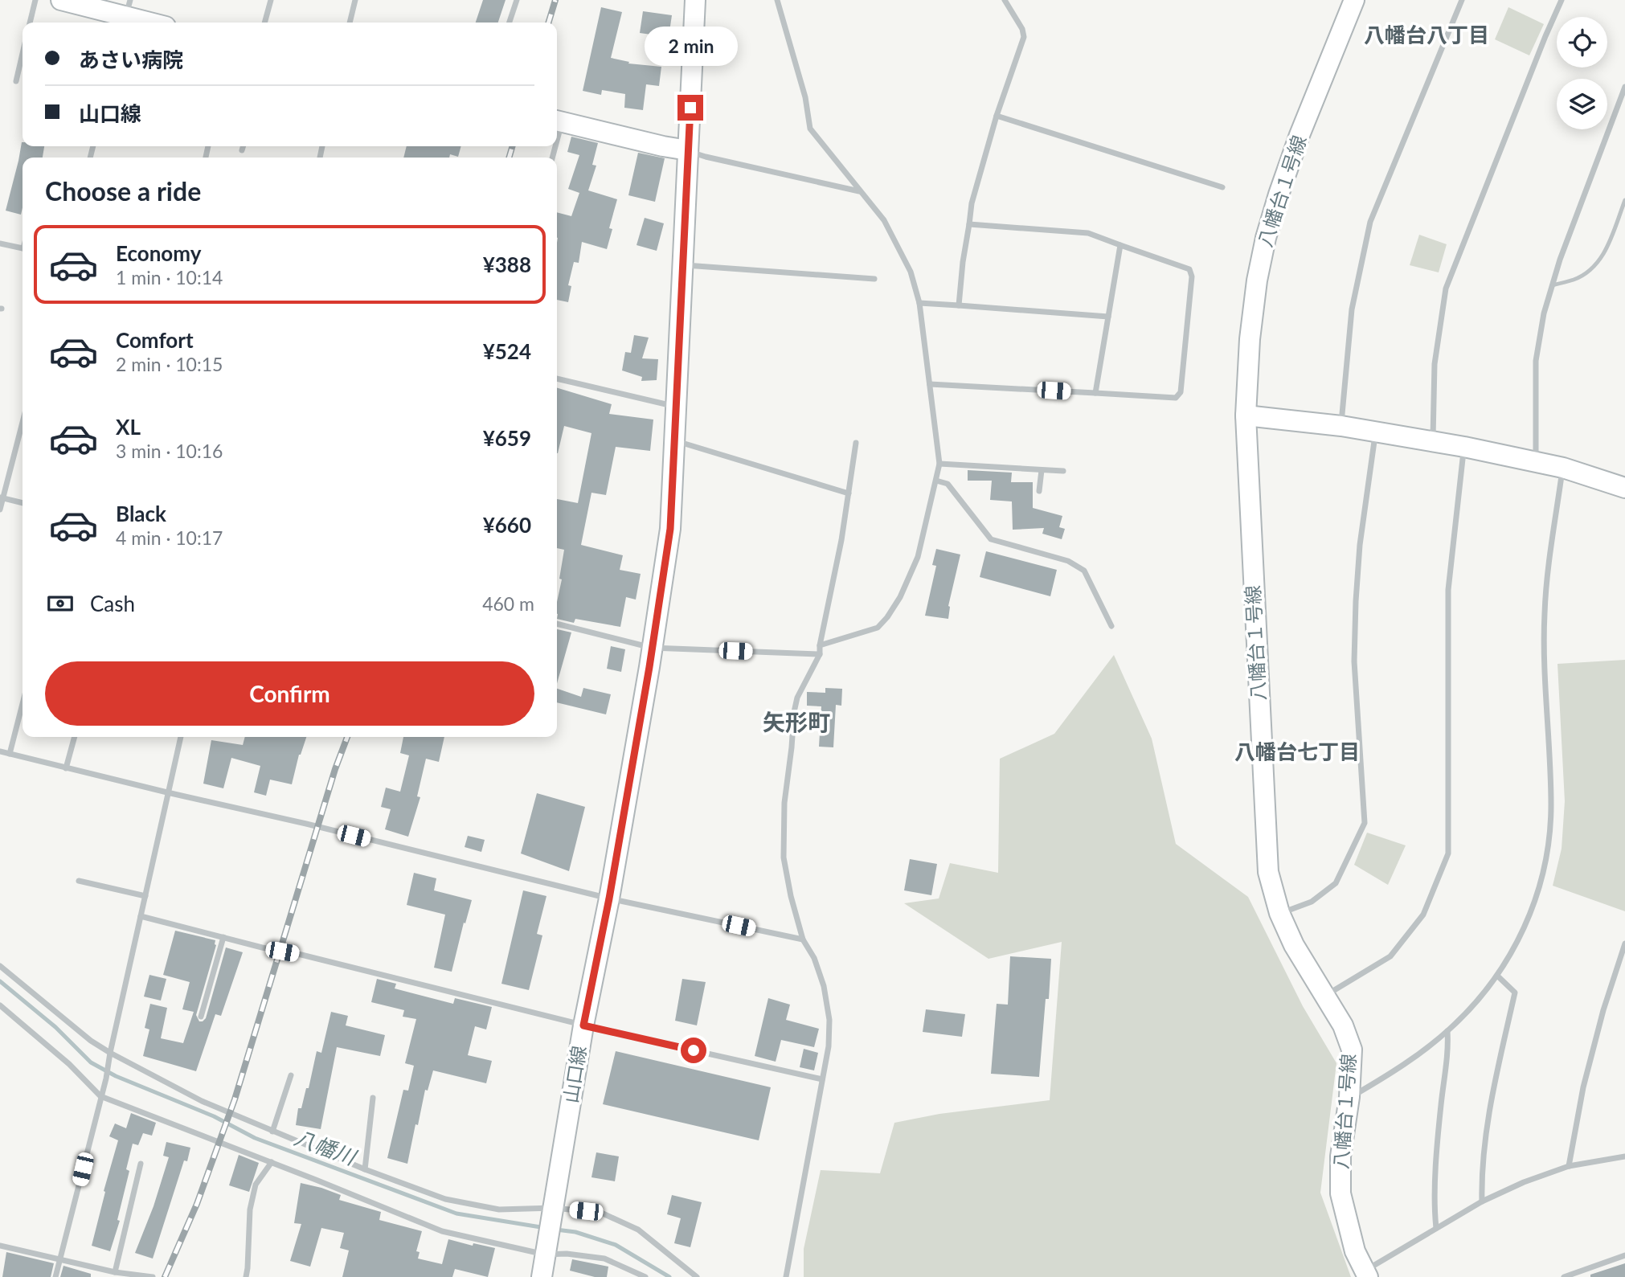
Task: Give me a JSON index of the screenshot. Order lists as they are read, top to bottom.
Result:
{
  "streets": {
    "street": ["八幡台１号線", "山口線"]
  },
  "districts": ["八幡台八丁目", "矢形町", "八幡台七丁目"],
  "water": ["八幡川"],
  "page": {
    "banner": ["あさい病院", "山口線"],
    "bubble": "2 min",
    "heading": "Choose a ride",
    "list": [
      {
        "name": "Economy",
        "note": "1 min · 10:14",
        "value": "¥388"
      },
      {
        "name": "Comfort",
        "note": "2 min · 10:15",
        "value": "¥524"
      },
      {
        "name": "XL",
        "note": "3 min · 10:16",
        "value": "¥659"
      },
      {
        "name": "Black",
        "note": "4 min · 10:17",
        "value": "¥660"
      }
    ],
    "pay": ["Cash", "460 m"],
    "buttons": "Confirm"
  }
}
